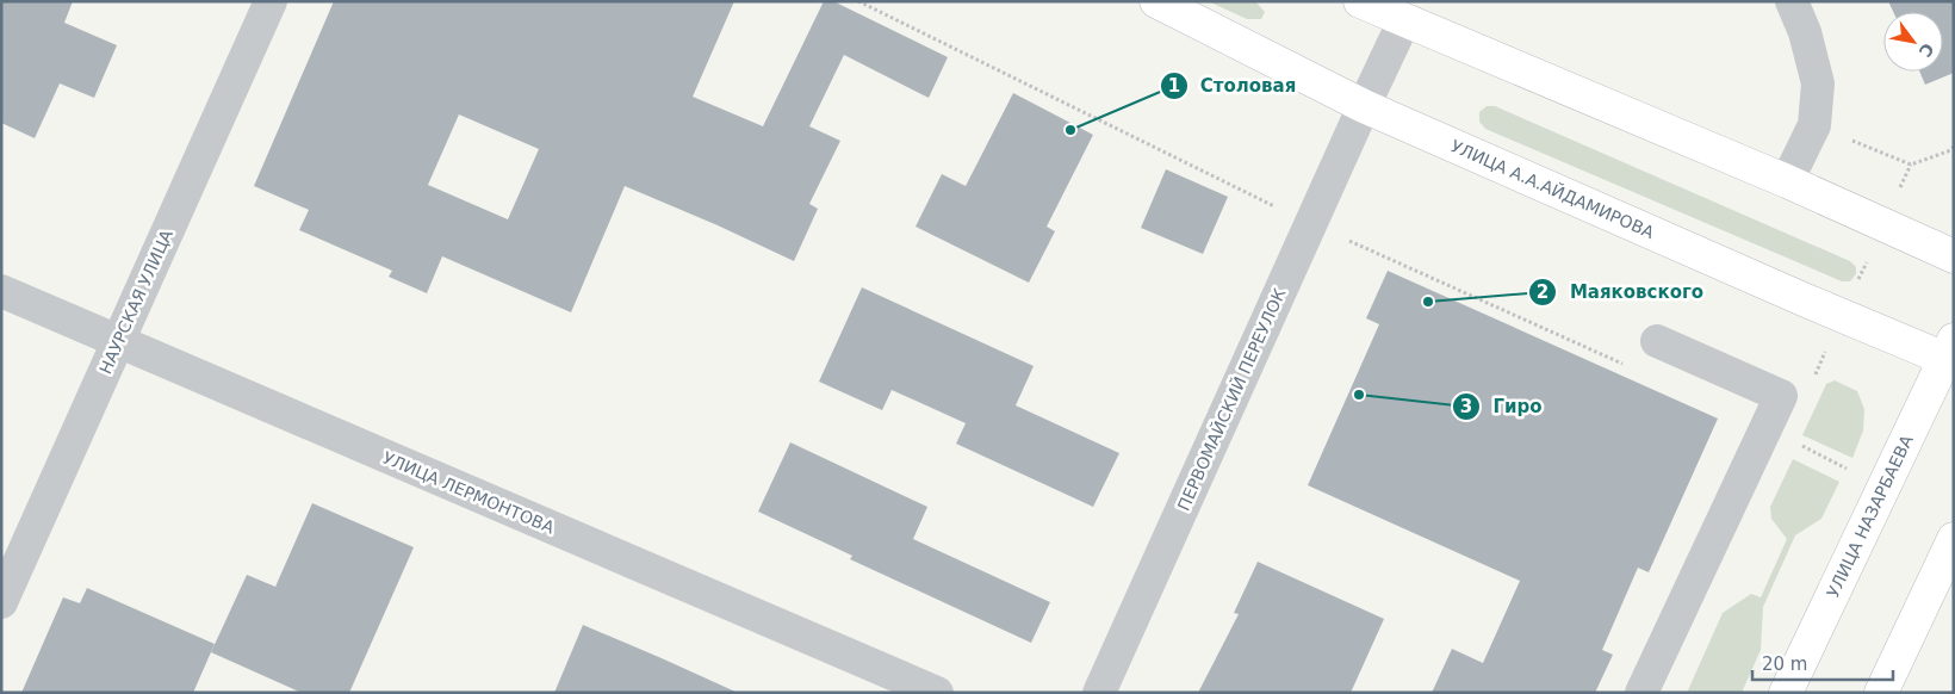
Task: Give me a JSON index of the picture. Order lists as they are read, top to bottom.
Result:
{
  "streets": {
    "main road": ["УЛИЦА А.А.АЙДАМИРОВА", "УЛИЦА НАЗАРБАЕВА"],
    "street": ["НАУРСКАЯ УЛИЦА", "ПЕРВОМАЙСКИЙ ПЕРЕУЛОК", "УЛИЦА ЛЕРМОНТОВА"]
  },
  "crossings": [
    ["УЛИЦА А.А.АЙДАМИРОВА", "ПЕРВОМАЙСКИЙ ПЕРЕУЛОК"],
    ["УЛИЦА А.А.АЙДАМИРОВА", "УЛИЦА НАЗАРБАЕВА"],
    ["НАУРСКАЯ УЛИЦА", "УЛИЦА ЛЕРМОНТОВА"]
  ],
  "places": ["Столовая", "Маяковского", "Гиро"],
  "scale_bar": "20 m",
  "north": "bottom right"
}
